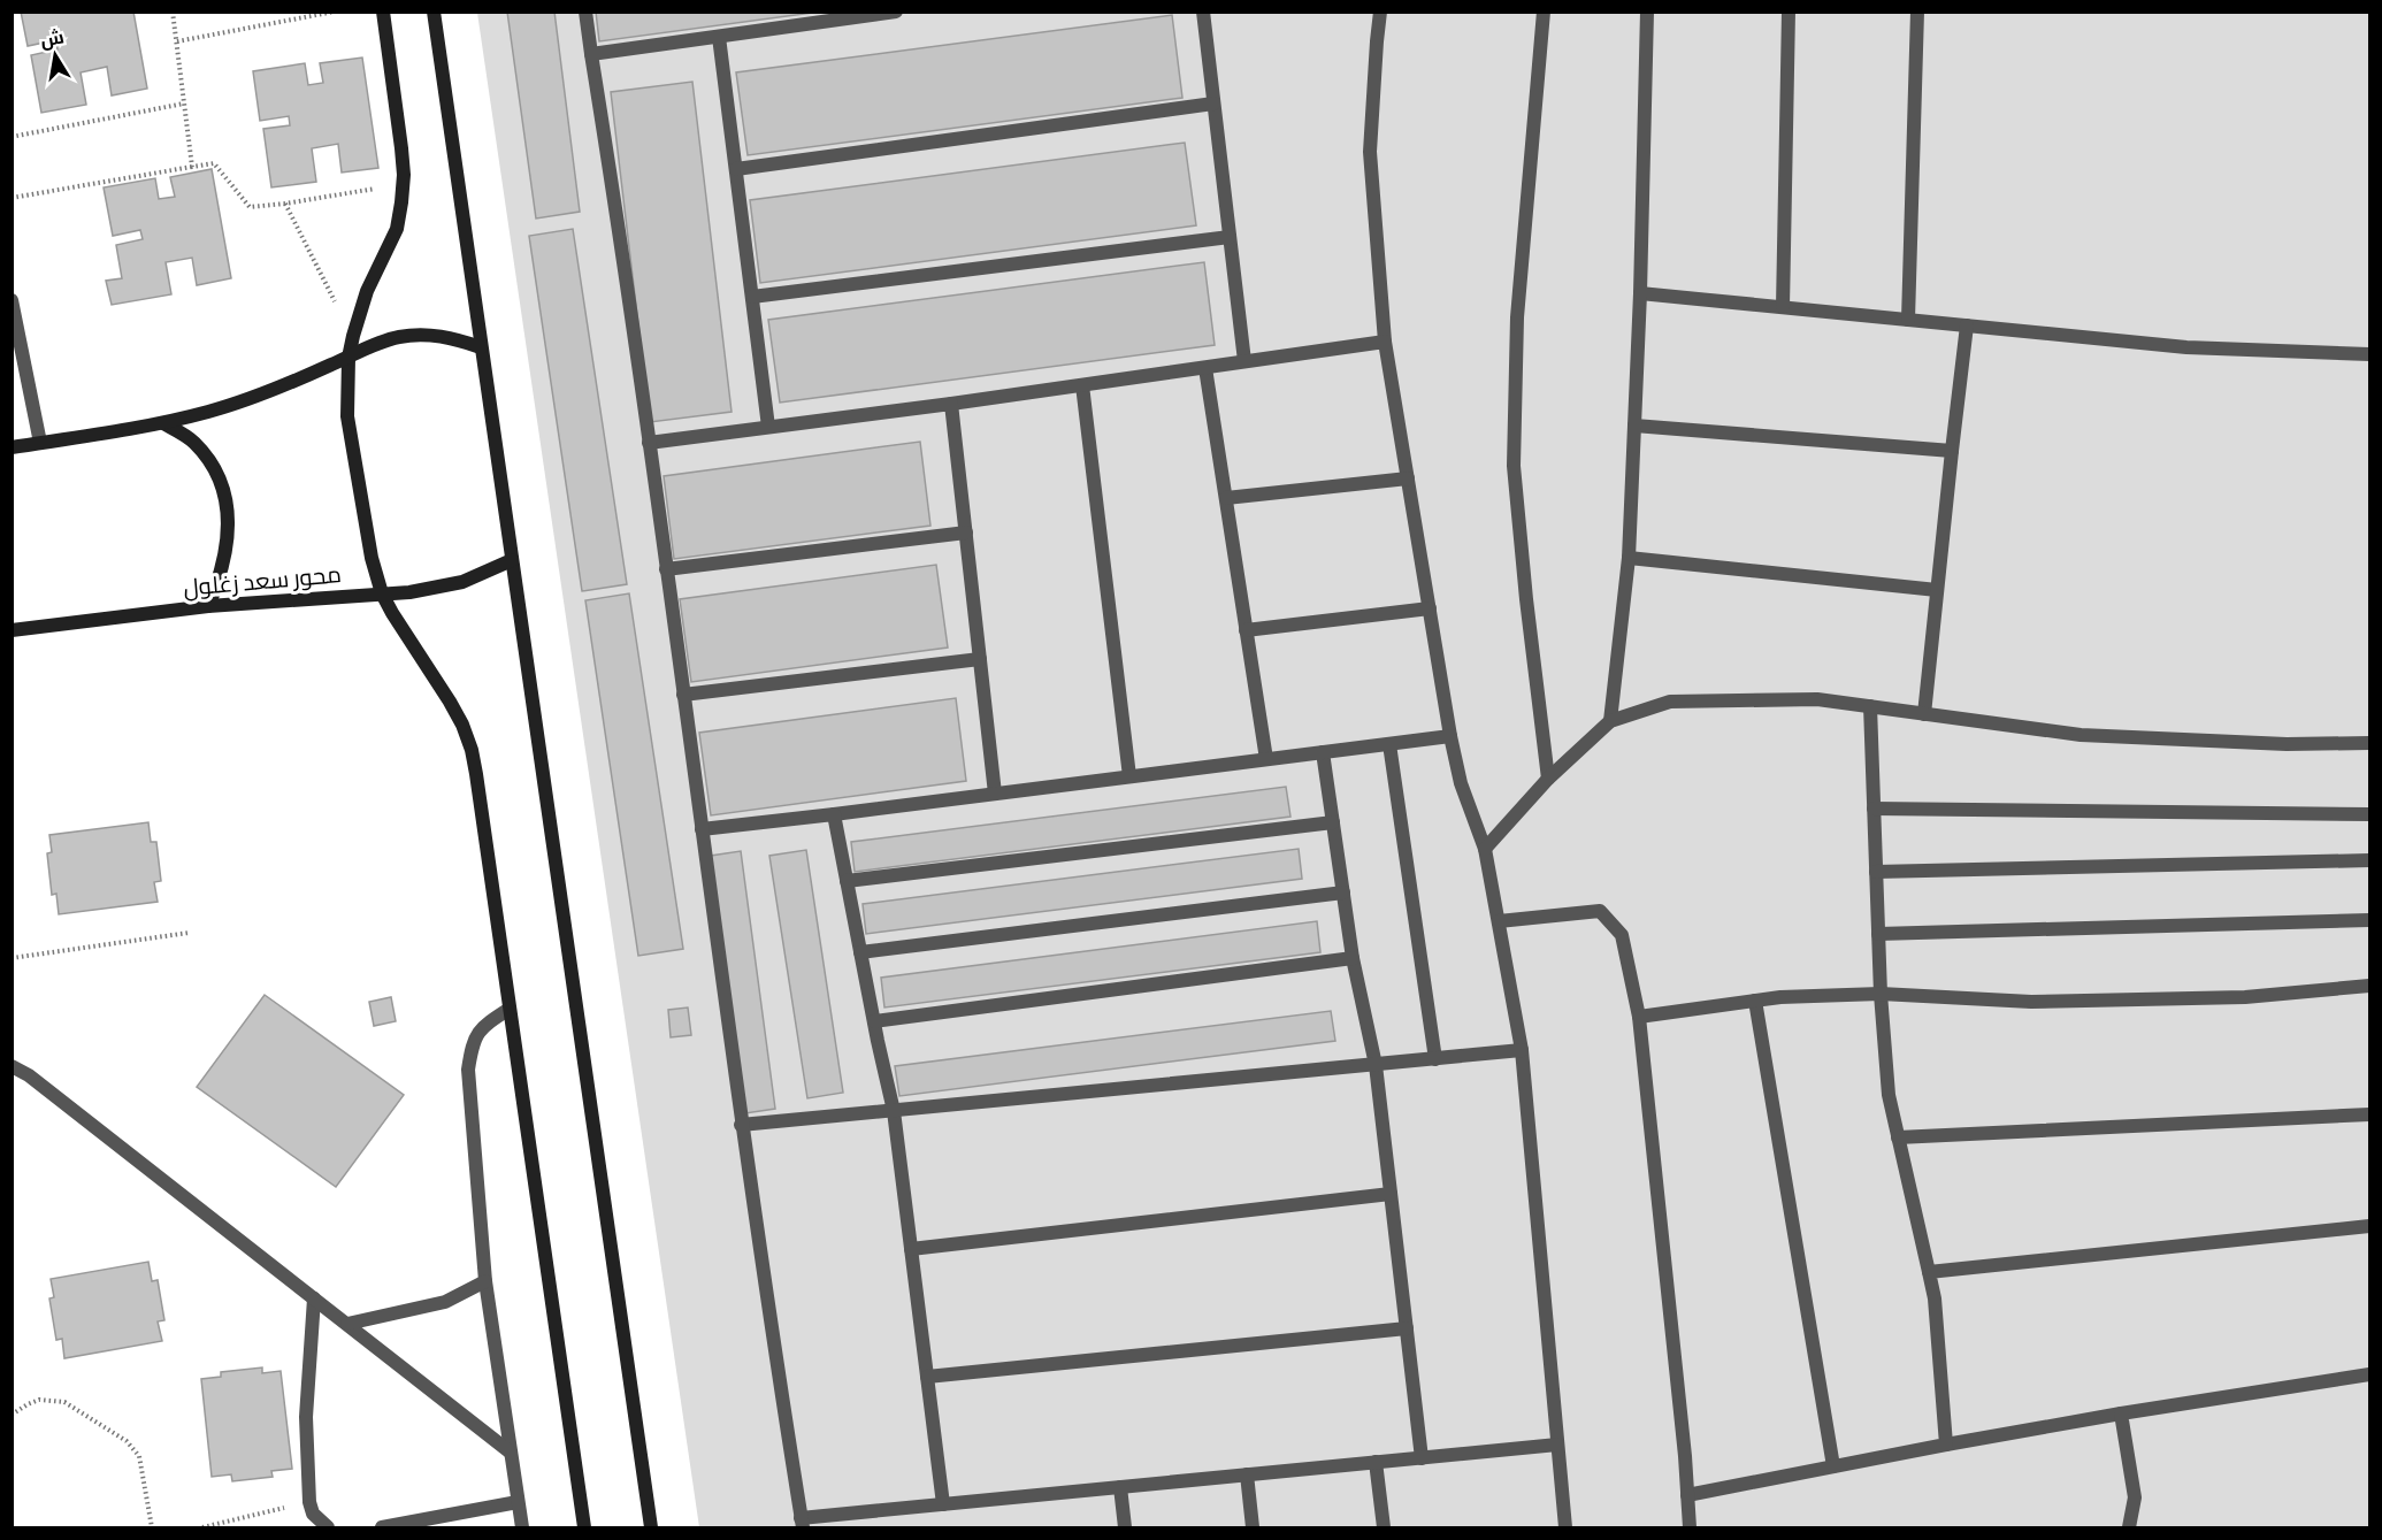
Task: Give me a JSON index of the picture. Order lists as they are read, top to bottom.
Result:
{
  "streets": {
    "main road": ["محور سعد زغلول"]
  },
  "north": "top"
}
